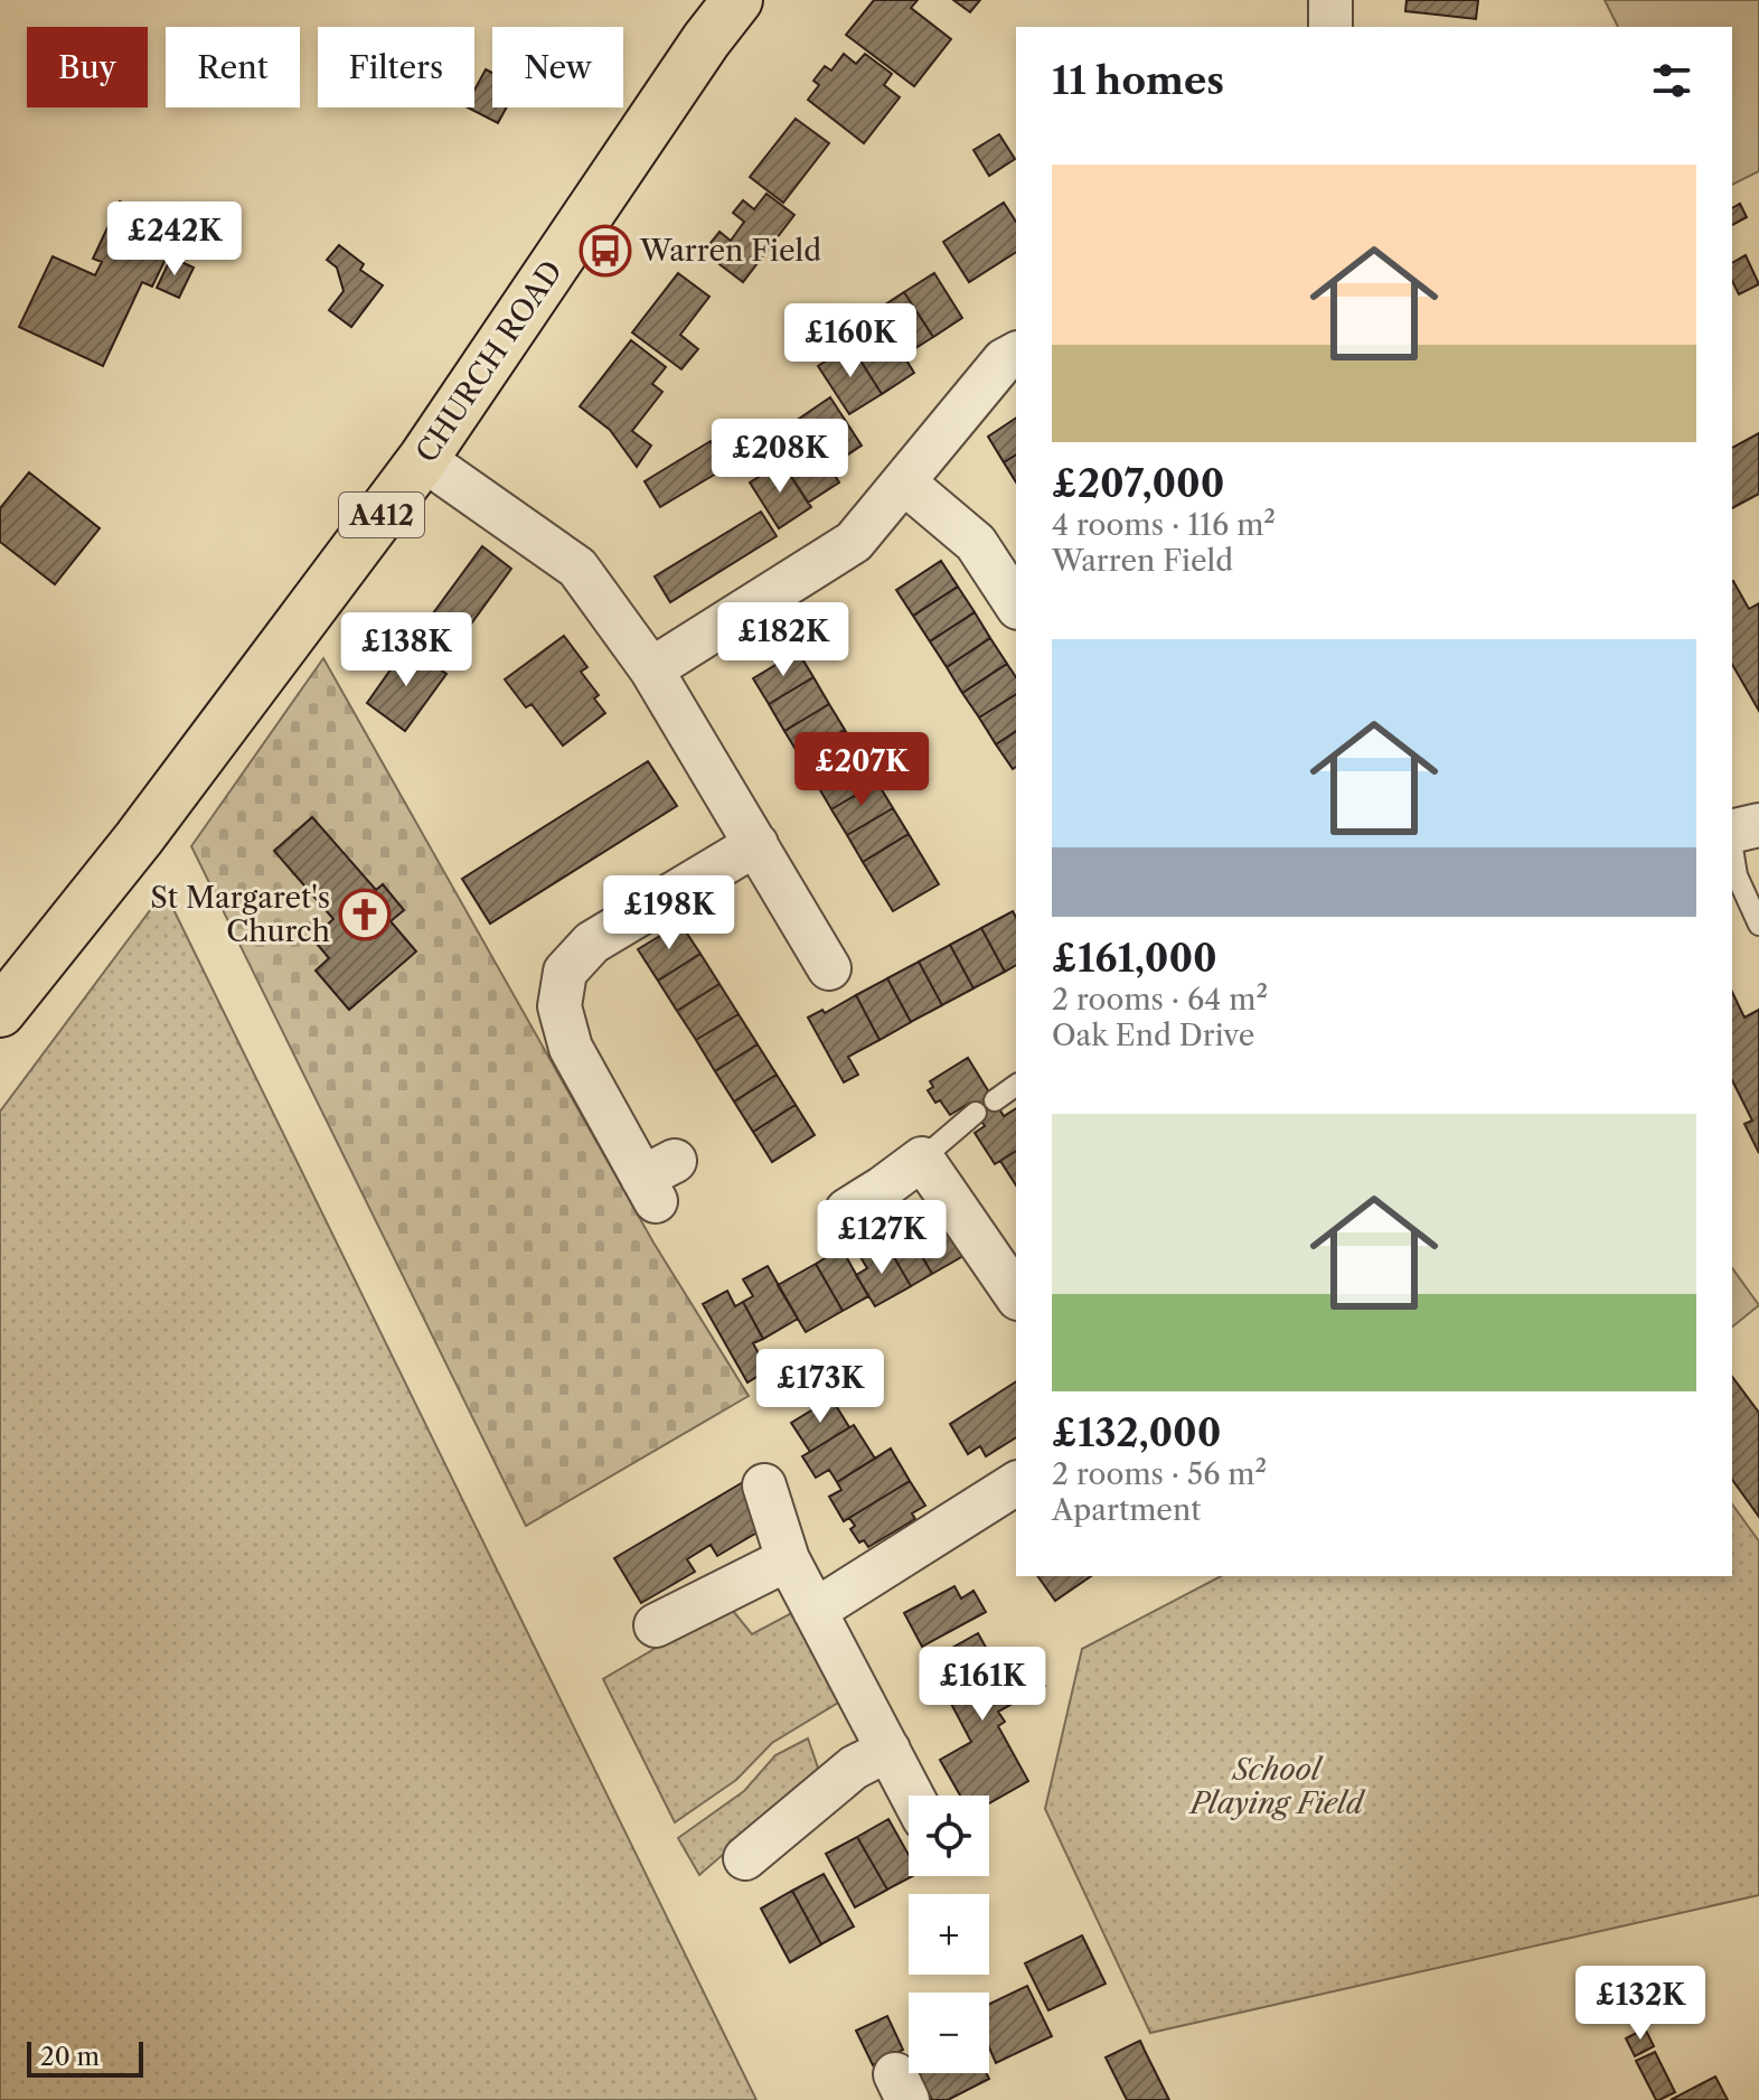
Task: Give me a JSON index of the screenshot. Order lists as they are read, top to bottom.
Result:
{
  "streets": {
    "main road": ["CHURCH ROAD", "A412"]
  },
  "parks": ["School Playing Field"],
  "places": {
    "bus stop": ["Warren Field"],
    "church": ["St Margaret's Church"]
  },
  "scale_bar": "20 m",
  "page": {
    "chip": [
      "Buy",
      "Rent",
      "Filters",
      "New"
    ],
    "heading": "11 homes",
    "list": [
      {
        "name": "£207,000",
        "note": "4 rooms · 116 m² · Warren Field"
      },
      {
        "name": "£161,000",
        "note": "2 rooms · 64 m² · Oak End Drive"
      },
      {
        "name": "£132,000",
        "note": "2 rooms · 56 m² · Apartment"
      }
    ],
    "price": [
      "£242K",
      "£160K",
      "£208K",
      "£182K",
      "£138K",
      "£207K",
      "£198K",
      "£127K",
      "£173K",
      "£161K",
      "£132K"
    ],
    "map_buttons": ["+", "−"],
    "scale": "20 m"
  }
}
